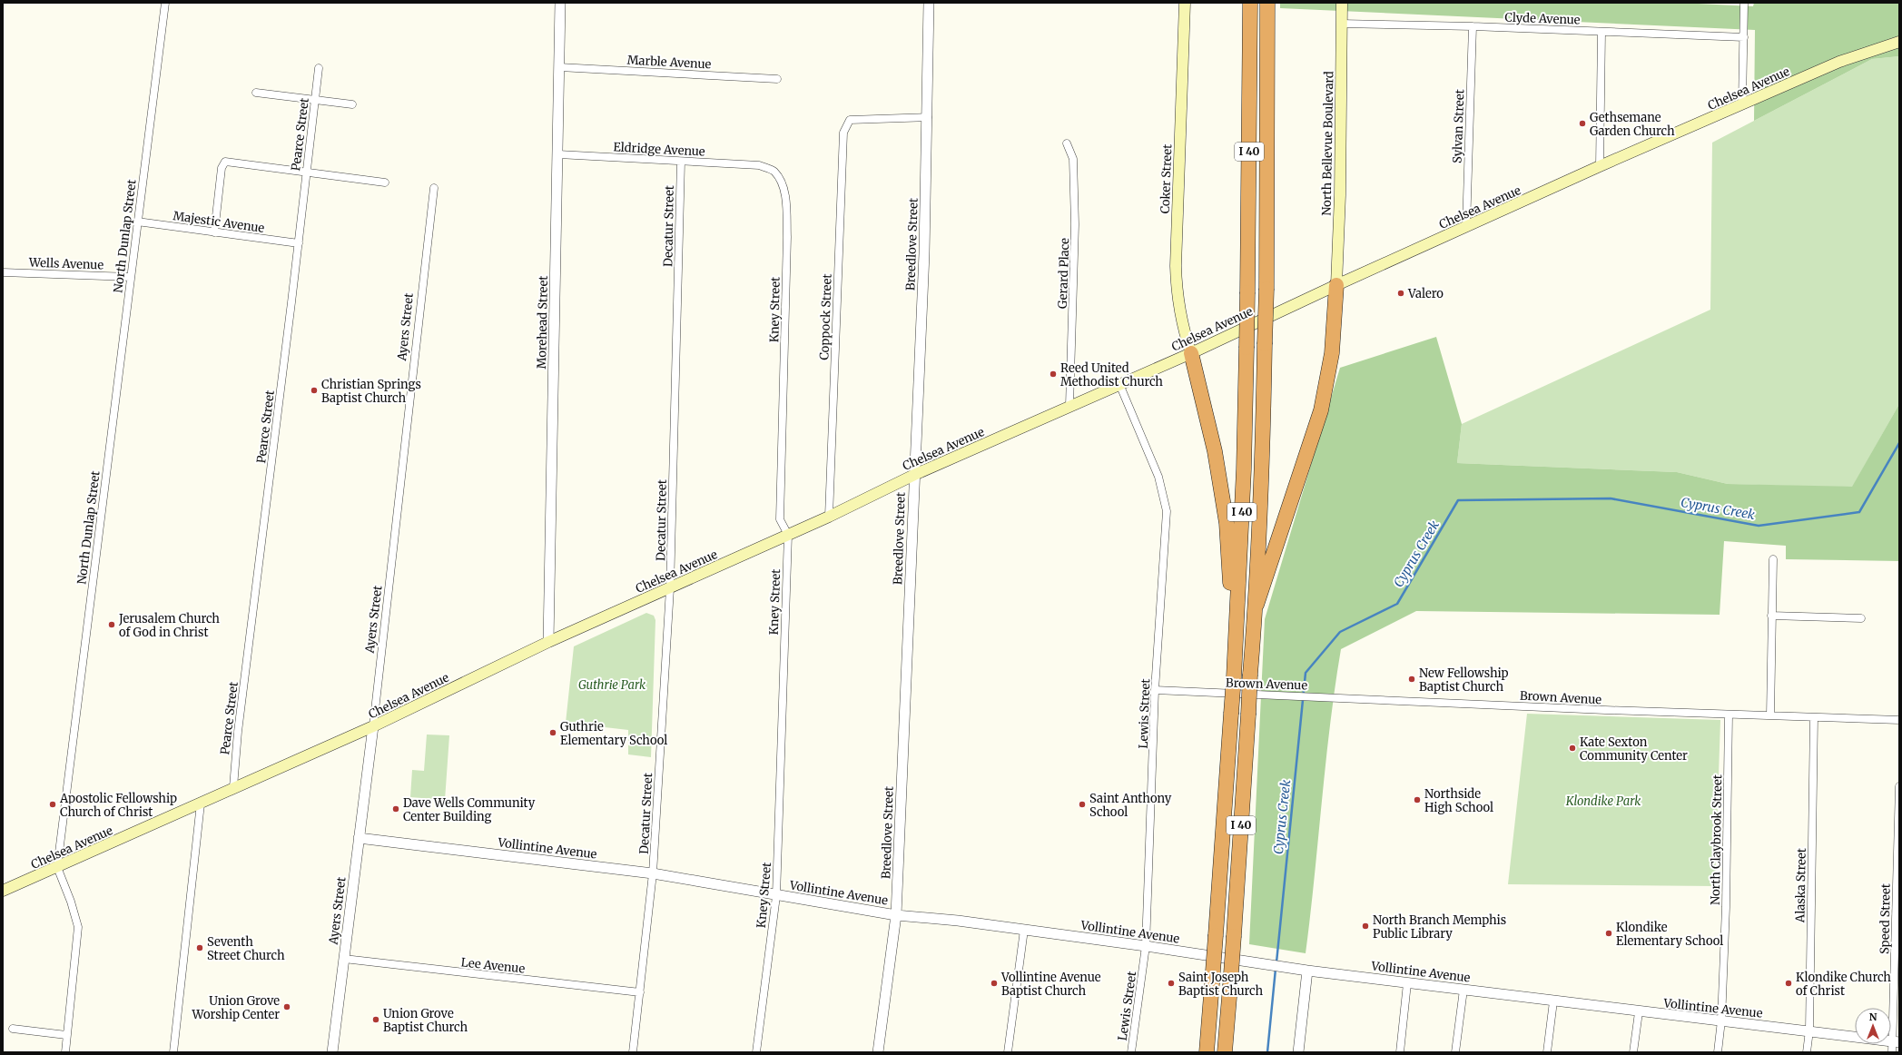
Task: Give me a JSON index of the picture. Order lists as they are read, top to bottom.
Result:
{
  "streets": {
    "highway": ["I 40"],
    "main road": ["Chelsea Avenue", "North Bellevue Boulevard", "Coker Street"],
    "street": [
      "Clyde Avenue",
      "Marble Avenue",
      "Sylvan Street",
      "Pearce Street",
      "Eldridge Avenue",
      "Majestic Avenue",
      "Decatur Street",
      "North Dunlap Street",
      "Breedlove Street",
      "Wells Avenue",
      "Gerard Place",
      "Kney Street",
      "Coppock Street",
      "Morehead Street",
      "Ayers Street",
      "Brown Avenue",
      "Lewis Street",
      "North Claybrook Street",
      "Vollintine Avenue",
      "Alaska Street",
      "Speed Street",
      "Lee Avenue"
    ]
  },
  "crossings": [
    ["Clyde Avenue", "Sylvan Street"],
    ["Clyde Avenue", "North Bellevue Boulevard"],
    ["Marble Avenue", "Morehead Street"],
    ["Chelsea Avenue", "Sylvan Street"],
    ["Chelsea Avenue", "Pearce Street"],
    ["Chelsea Avenue", "North Bellevue Boulevard"],
    ["Chelsea Avenue", "Coker Street"],
    ["Chelsea Avenue", "Decatur Street"],
    ["Chelsea Avenue", "North Dunlap Street"],
    ["Chelsea Avenue", "Breedlove Street"],
    ["Chelsea Avenue", "Gerard Place"],
    ["Chelsea Avenue", "Kney Street"],
    ["Chelsea Avenue", "Coppock Street"],
    ["Chelsea Avenue", "Morehead Street"],
    ["Chelsea Avenue", "Ayers Street"],
    ["Chelsea Avenue", "Lewis Street"],
    ["Pearce Street", "Majestic Avenue"],
    ["Eldridge Avenue", "Decatur Street"],
    ["Eldridge Avenue", "Kney Street"],
    ["Eldridge Avenue", "Morehead Street"],
    ["Majestic Avenue", "North Dunlap Street"],
    ["Decatur Street", "Vollintine Avenue"],
    ["Decatur Street", "Lee Avenue"],
    ["North Dunlap Street", "Wells Avenue"],
    ["Breedlove Street", "Coppock Street"],
    ["Breedlove Street", "Vollintine Avenue"],
    ["Kney Street", "Vollintine Avenue"],
    ["Ayers Street", "Vollintine Avenue"],
    ["Ayers Street", "Lee Avenue"],
    ["Brown Avenue", "Lewis Street"],
    ["Brown Avenue", "North Claybrook Street"],
    ["Brown Avenue", "Alaska Street"],
    ["Lewis Street", "Vollintine Avenue"],
    ["North Claybrook Street", "Vollintine Avenue"],
    ["Vollintine Avenue", "Alaska Street"],
    ["Vollintine Avenue", "Speed Street"]
  ],
  "water": ["Cyprus Creek"],
  "parks": ["Guthrie Park", "Klondike Park"],
  "places": [
    "Gethsemane Garden Church",
    "Valero",
    "Reed United Methodist Church",
    "Christian Springs Baptist Church",
    "Jerusalem Church of God in Christ",
    "New Fellowship Baptist Church",
    "Guthrie Elementary School",
    "Kate Sexton Community Center",
    "Northside High School",
    "Apostolic Fellowship Church of Christ",
    "Saint Anthony School",
    "Dave Wells Community Center Building",
    "North Branch Memphis Public Library",
    "Klondike Elementary School",
    "Seventh Street Church",
    "Vollintine Avenue Baptist Church",
    "Saint Joseph Baptist Church",
    "Klondike Church of Christ",
    "Union Grove Worship Center",
    "Union Grove Baptist Church"
  ],
  "north": "top"
}
